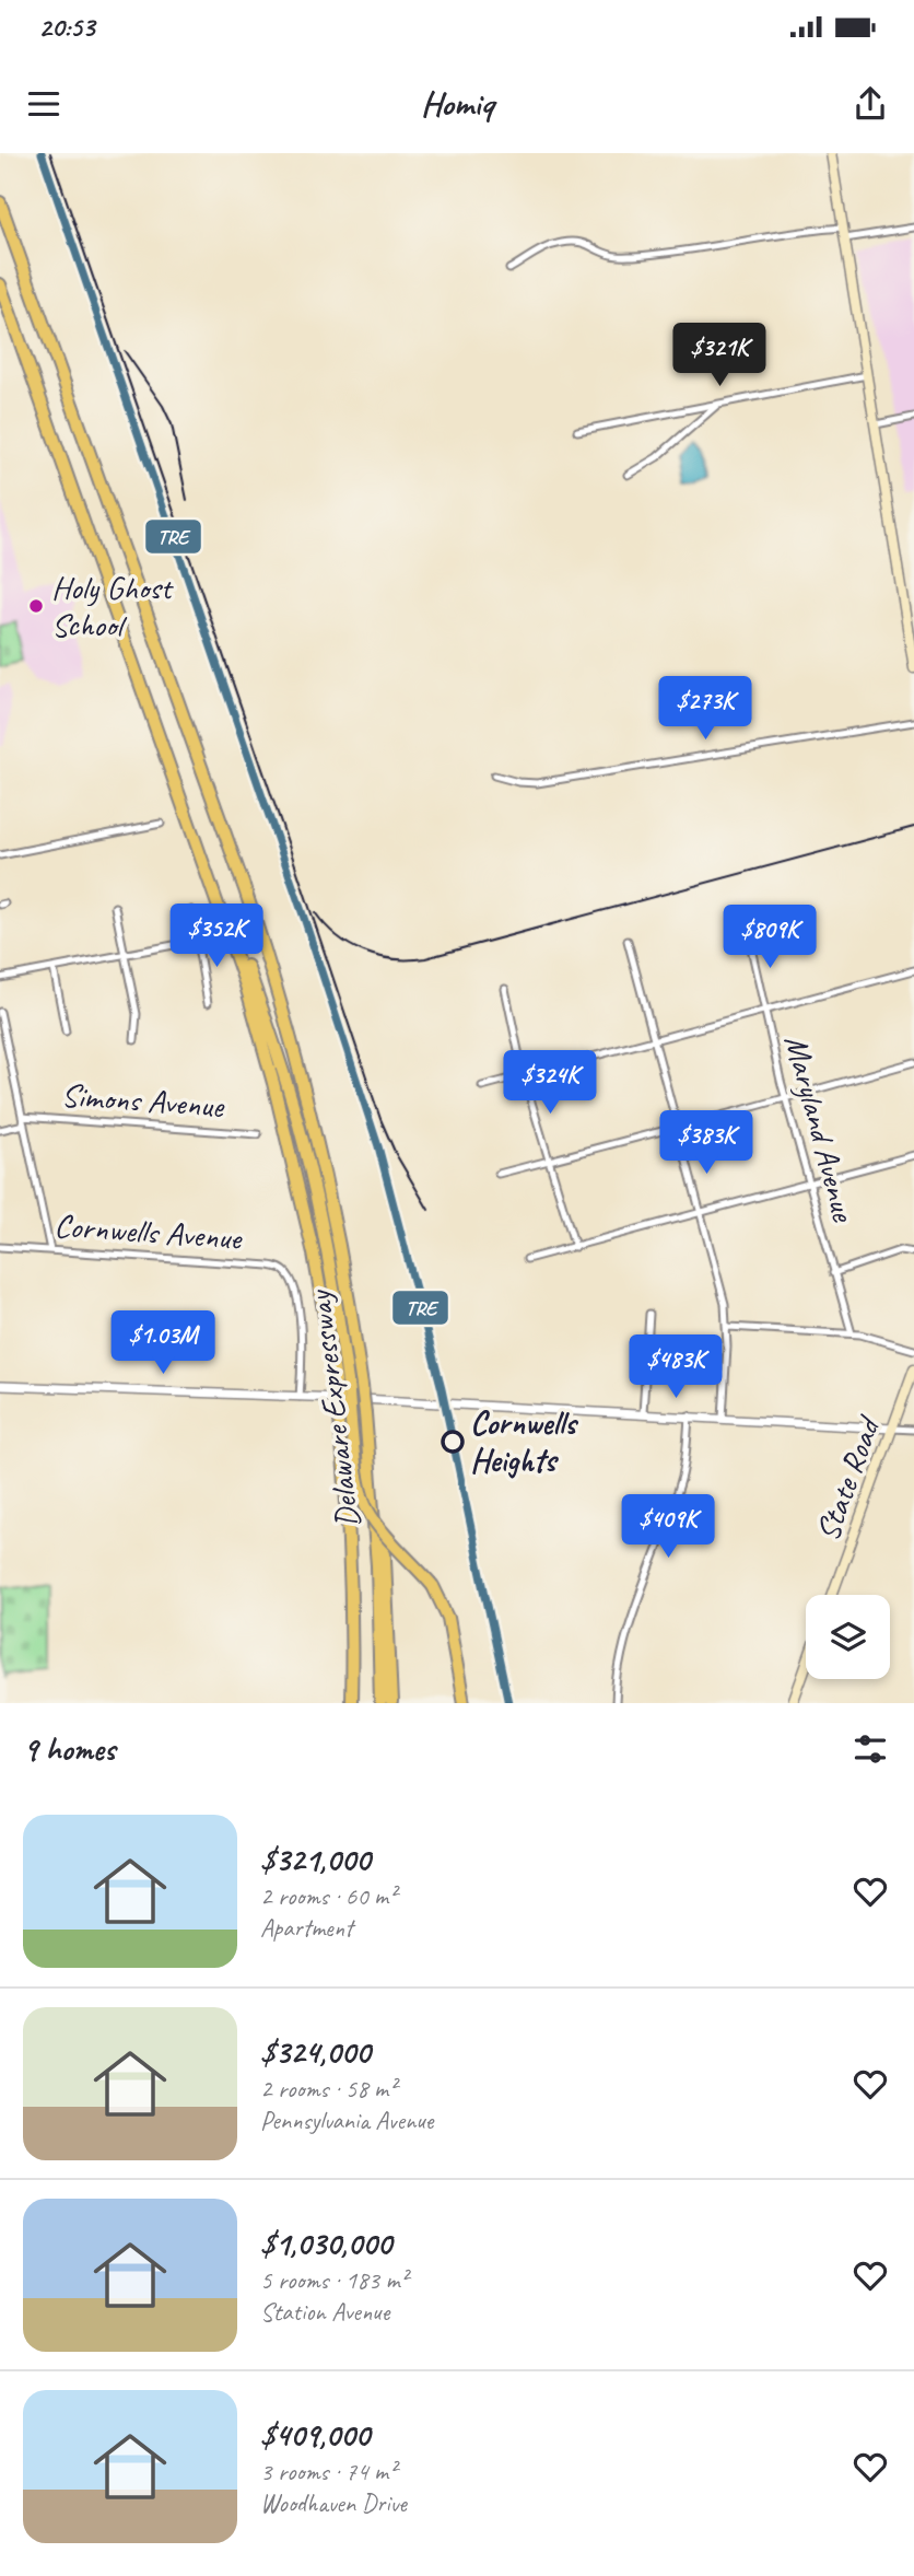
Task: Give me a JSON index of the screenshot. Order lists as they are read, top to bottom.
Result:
{
  "streets": {
    "highway": ["Delaware Expressway"],
    "main road": ["State Road"],
    "street": ["Simons Avenue", "Maryland Avenue", "Cornwells Avenue"]
  },
  "places": ["Holy Ghost School", "Cornwells Heights"],
  "lines": ["transit line TRE"],
  "page": {
    "status": "20:53",
    "header": "Homiq",
    "price": [
      "$321K",
      "$273K",
      "$352K",
      "$809K",
      "$324K",
      "$383K",
      "$1.03M",
      "$483K",
      "$409K"
    ],
    "heading": "9 homes",
    "list": [
      {
        "name": "$321,000",
        "note": "2 rooms · 60 m² · Apartment"
      },
      {
        "name": "$324,000",
        "note": "2 rooms · 58 m² · Pennsylvania Avenue"
      },
      {
        "name": "$1,030,000",
        "note": "5 rooms · 183 m² · Station Avenue"
      },
      {
        "name": "$409,000",
        "note": "3 rooms · 74 m² · Woodhaven Drive"
      }
    ]
  }
}
